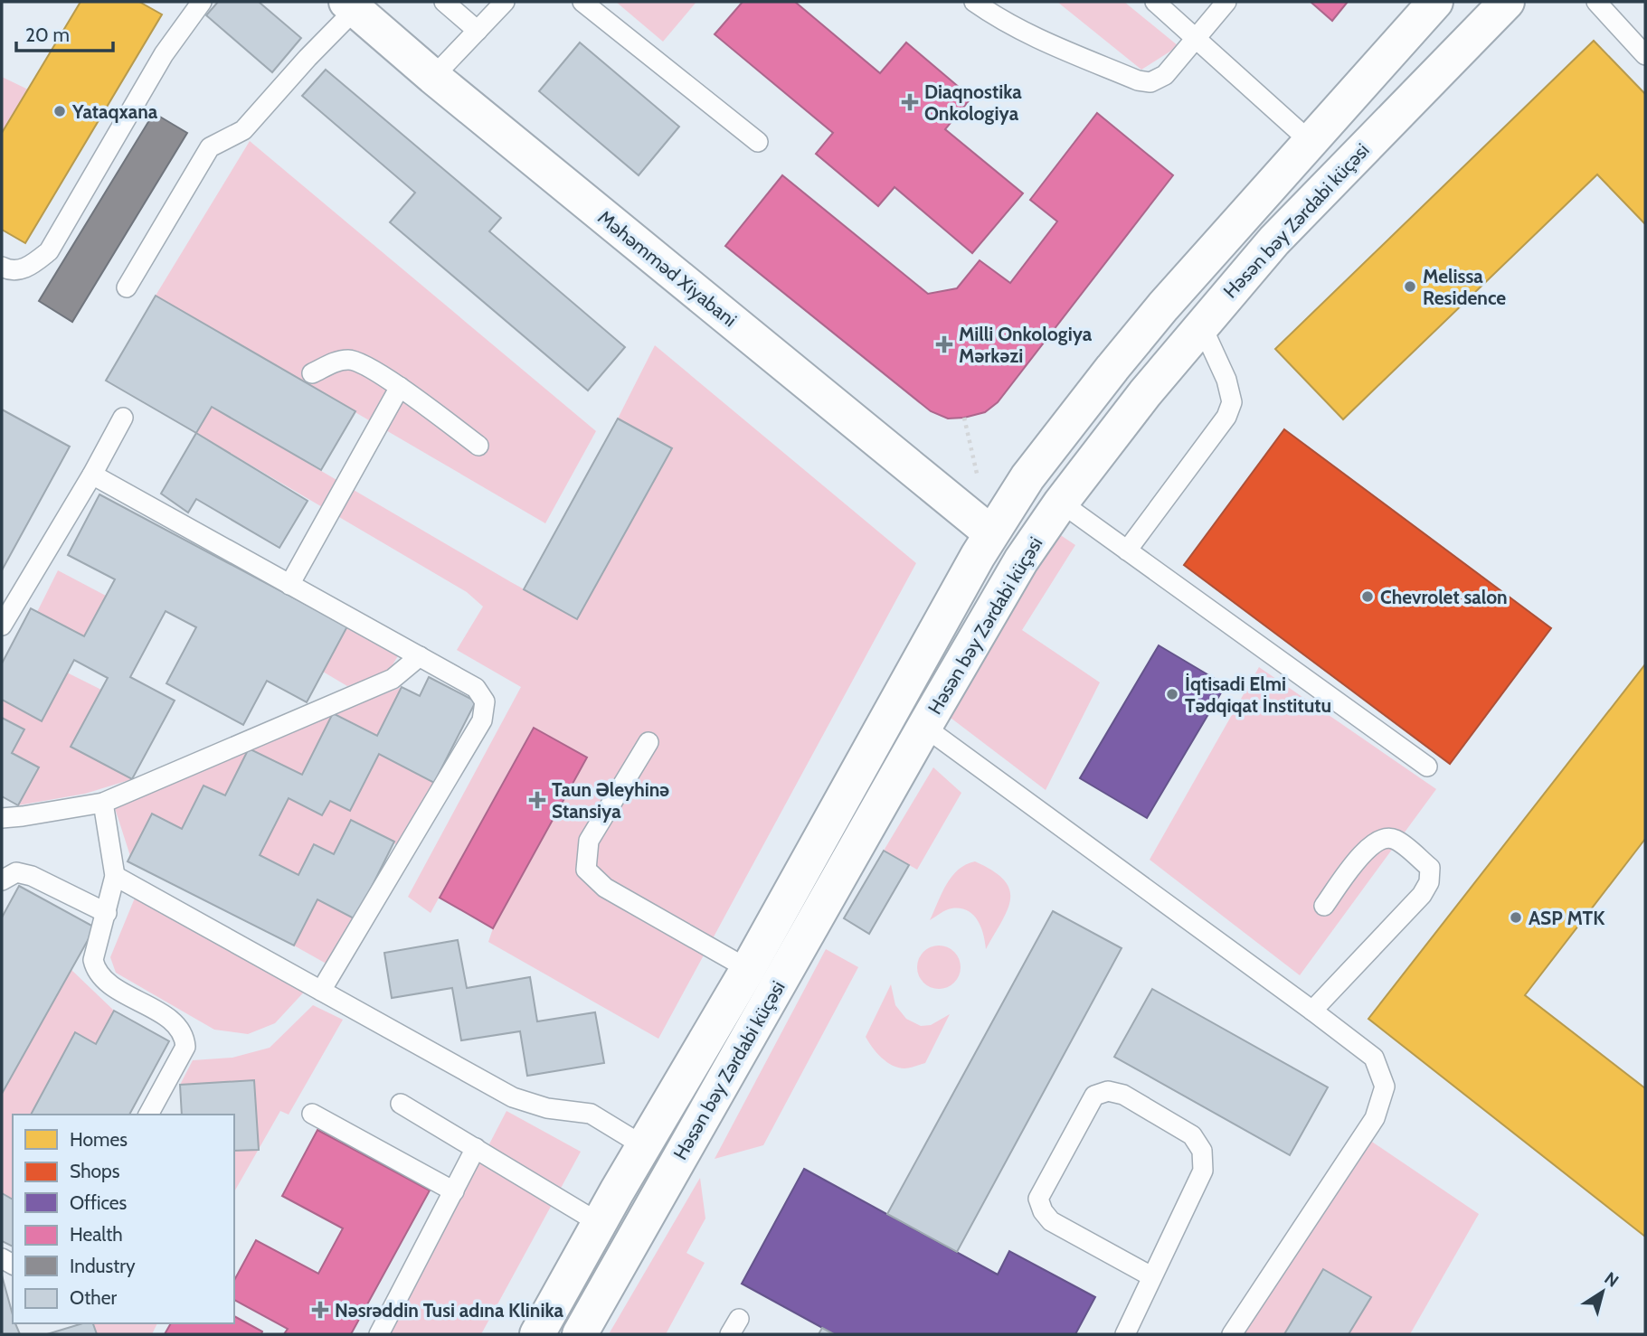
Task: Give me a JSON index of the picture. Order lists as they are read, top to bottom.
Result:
{
  "streets": {
    "main road": ["Həsən bəy Zərdabi küçəsi", "Məhəmməd Xiyabani"]
  },
  "crossings": [
    ["Həsən bəy Zərdabi küçəsi", "Məhəmməd Xiyabani"]
  ],
  "places": {
    "health": [
      "Diaqnostika Onkologiya",
      "Milli Onkologiya Mərkəzi",
      "Taun Əleyhinə Stansiya",
      "Nəsrəddin Tusi adına Klinika"
    ],
    "other": [
      "Yataqxana",
      "Melissa Residence",
      "Chevrolet salon",
      "İqtisadi Elmi Tədqiqat İnstitutu",
      "ASP MTK"
    ]
  },
  "legend": [
    "Homes",
    "Shops",
    "Offices",
    "Health",
    "Industry",
    "Other"
  ],
  "scale_bar": "20 m",
  "north": "top right"
}
